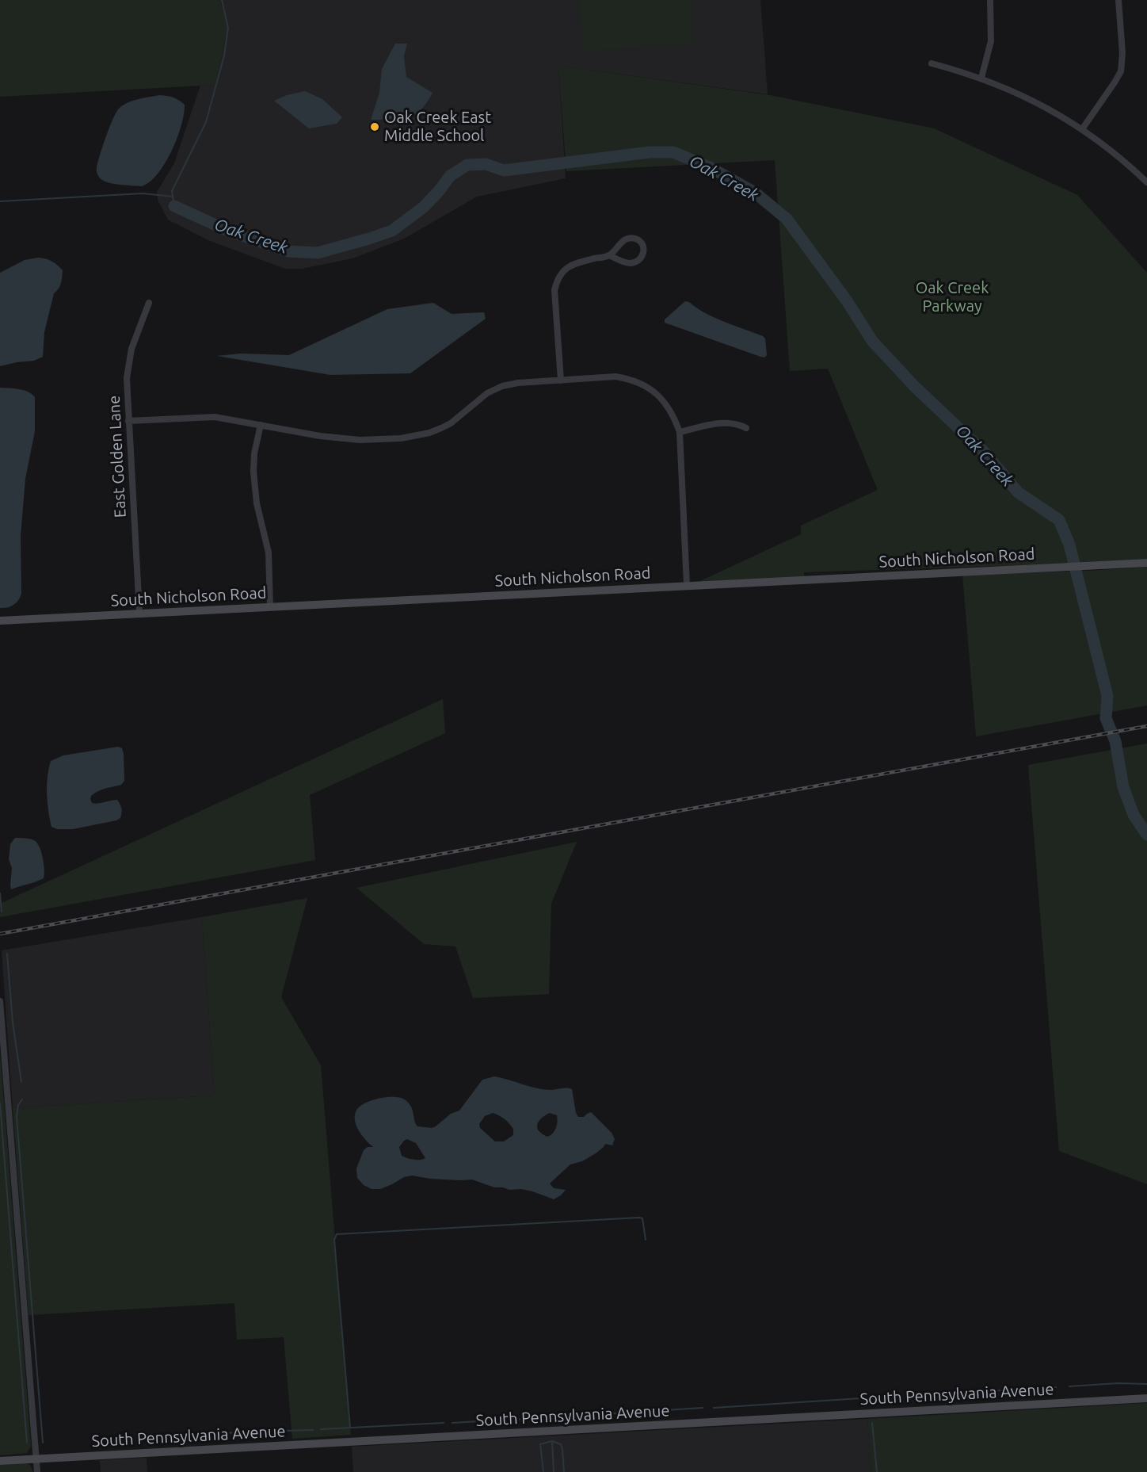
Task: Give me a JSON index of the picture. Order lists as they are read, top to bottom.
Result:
{
  "streets": {
    "street": ["East Golden Lane", "South Nicholson Road", "South Pennsylvania Avenue"]
  },
  "crossings": [
    ["East Golden Lane", "South Nicholson Road"]
  ],
  "water": ["Oak Creek"],
  "parks": ["Oak Creek Parkway"],
  "places": ["Oak Creek East Middle School"]
}
